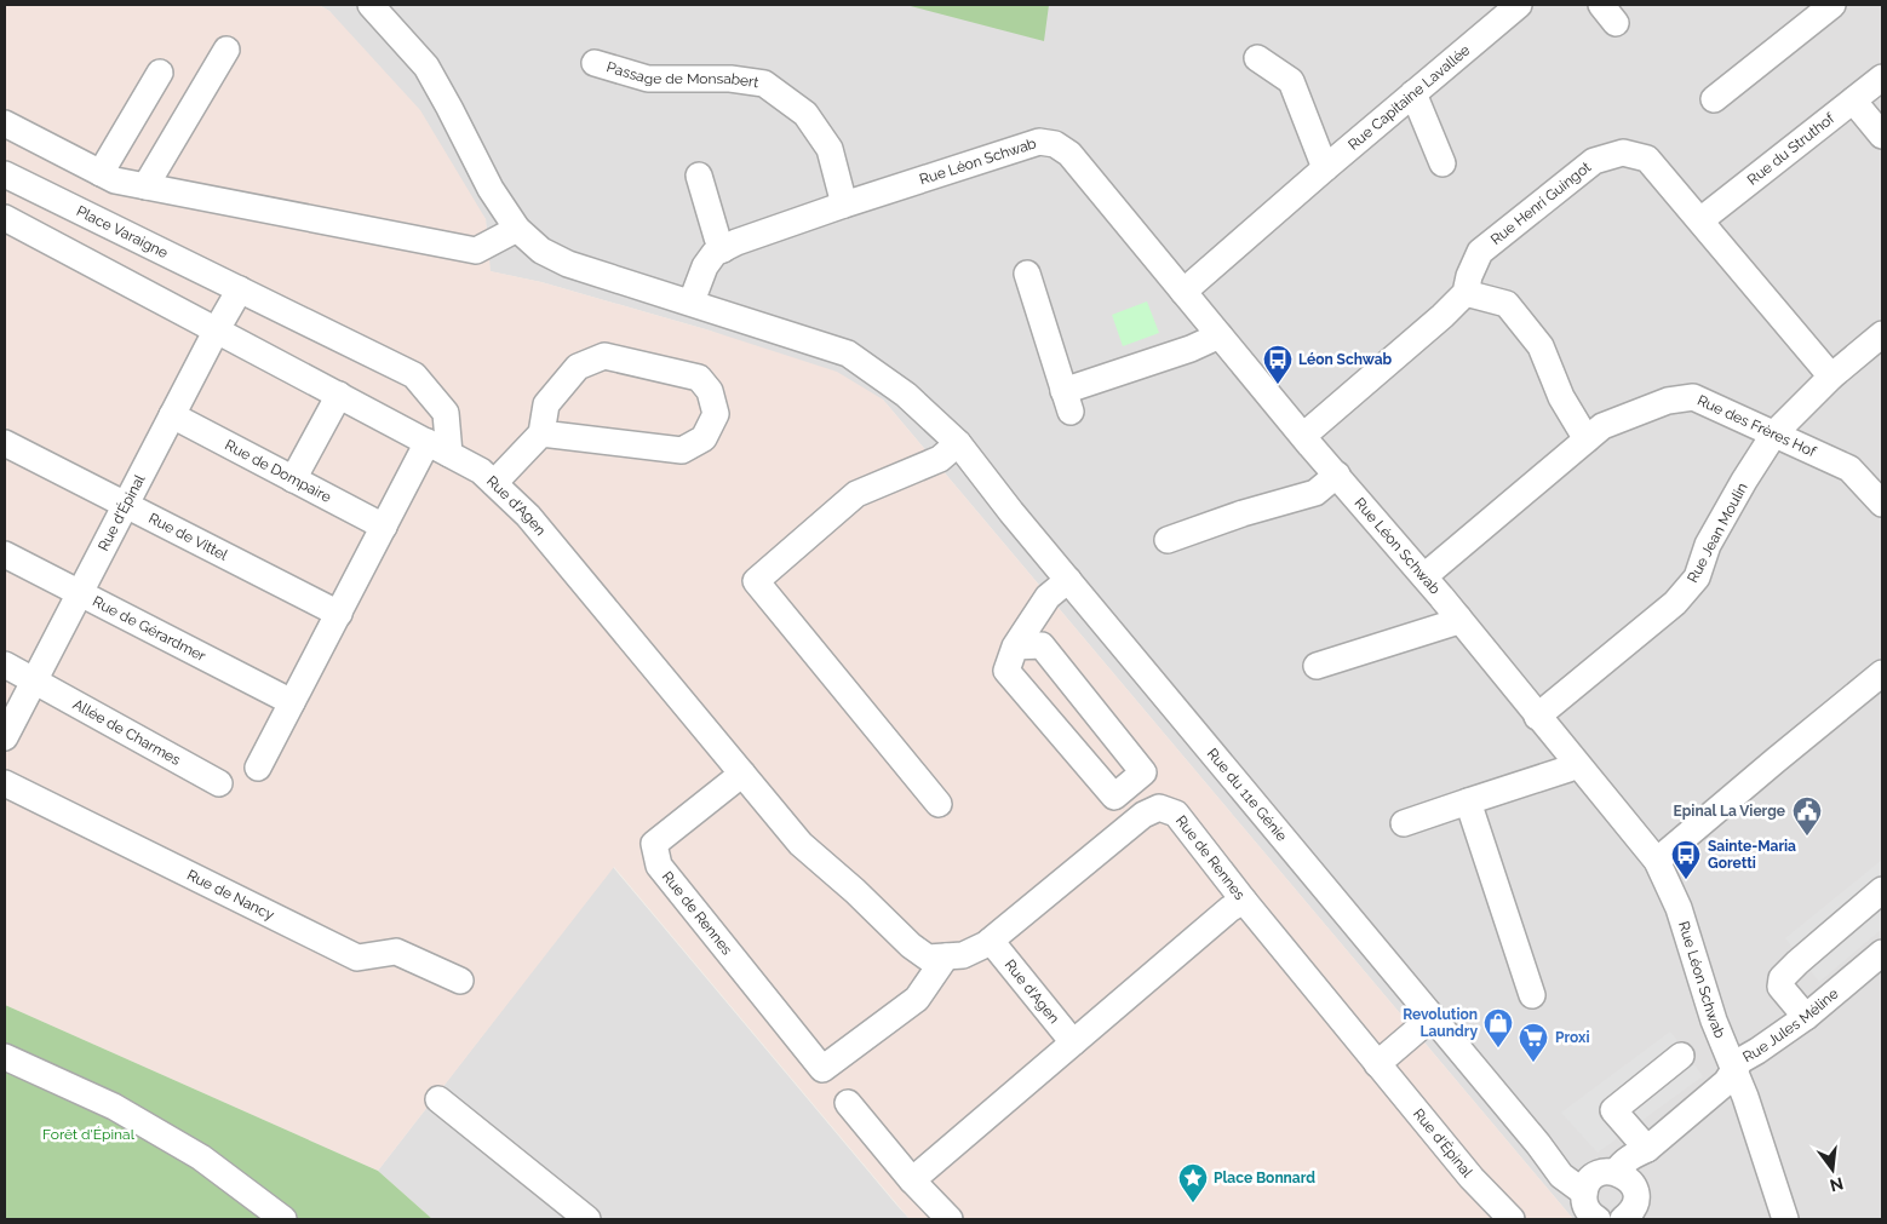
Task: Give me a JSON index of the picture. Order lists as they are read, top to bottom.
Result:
{
  "streets": {
    "street": [
      "Passage de Monsabert",
      "Rue Capitaine Lavallée",
      "Rue du Struthof",
      "Rue Léon Schwab",
      "Rue Henri Guingot",
      "Place Varaigne",
      "Rue des Frères Hof",
      "Rue de Dompaire",
      "Rue d'Agen",
      "Rue d'Épinal",
      "Rue Jean Moulin",
      "Rue de Vittel",
      "Rue de Gérardmer",
      "Allée de Charmes",
      "Rue du 11e Génie",
      "Rue de Rennes",
      "Rue de Nancy",
      "Rue Jules Méline"
    ]
  },
  "crossings": [
    ["Passage de Monsabert", "Rue Léon Schwab"],
    ["Rue Capitaine Lavallée", "Rue Léon Schwab"],
    ["Rue du Struthof", "Rue Henri Guingot"],
    ["Rue Léon Schwab", "Rue Henri Guingot"],
    ["Rue Léon Schwab", "Rue des Frères Hof"],
    ["Rue Léon Schwab", "Rue Jean Moulin"],
    ["Rue Léon Schwab", "Rue du 11e Génie"],
    ["Rue Léon Schwab", "Rue Jules Méline"],
    ["Rue Henri Guingot", "Rue Jean Moulin"],
    ["Place Varaigne", "Rue d'Agen"],
    ["Place Varaigne", "Rue d'Épinal"],
    ["Rue des Frères Hof", "Rue Jean Moulin"],
    ["Rue de Dompaire", "Rue d'Épinal"],
    ["Rue d'Agen", "Rue d'Épinal"],
    ["Rue d'Agen", "Rue de Rennes"],
    ["Rue d'Épinal", "Rue de Vittel"],
    ["Rue d'Épinal", "Rue de Gérardmer"],
    ["Rue d'Épinal", "Allée de Charmes"],
    ["Rue d'Épinal", "Rue de Rennes"]
  ],
  "parks": ["Forêt d'Épinal"],
  "places": {
    "bus stop": ["Léon Schwab", "Sainte-Maria Goretti"],
    "public building": ["Epinal La Vierge"],
    "shop": ["Revolution Laundry"],
    "supermarket": ["Proxi"],
    "place": ["Place Bonnard"]
  },
  "north": "bottom"
}
